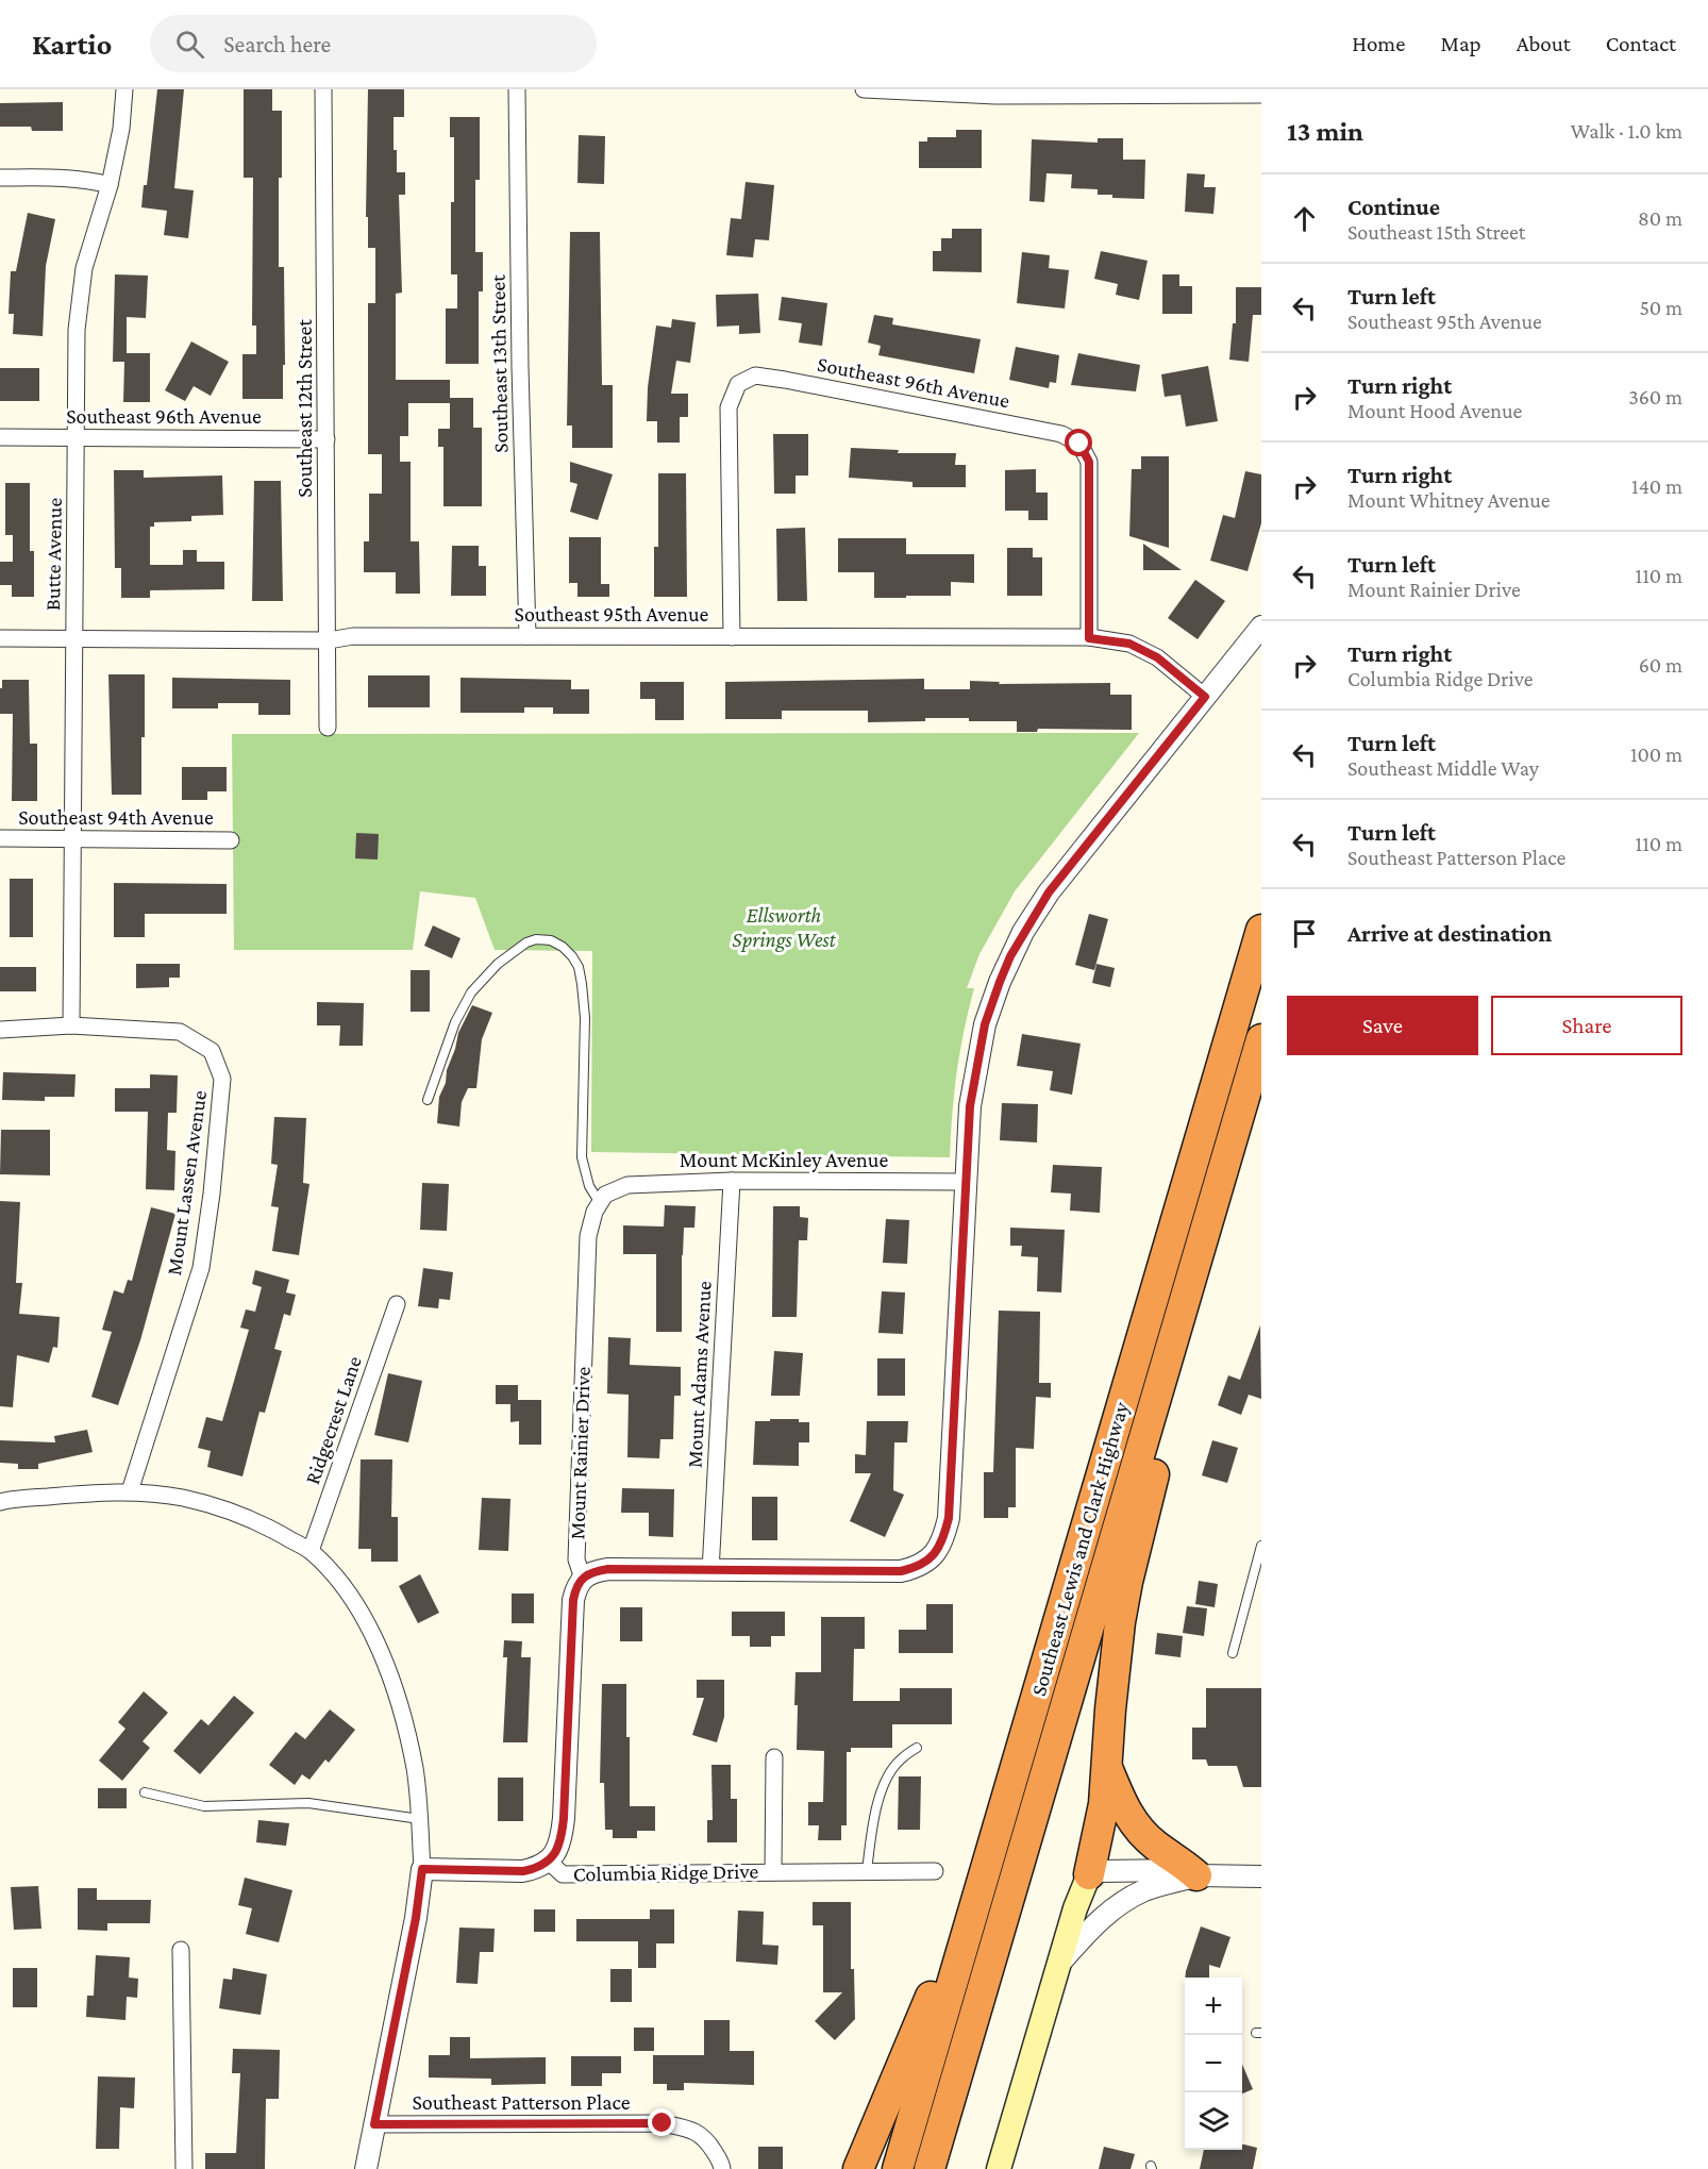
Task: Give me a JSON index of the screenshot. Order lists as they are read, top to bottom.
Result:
{
  "streets": {
    "highway": ["Southeast Lewis and Clark Highway"],
    "street": [
      "Southeast 13th Street",
      "Southeast 96th Avenue",
      "Southeast 12th Street",
      "Butte Avenue",
      "Southeast 95th Avenue",
      "Southeast 94th Avenue",
      "Mount McKinley Avenue",
      "Mount Lassen Avenue",
      "Mount Adams Avenue",
      "Ridgecrest Lane",
      "Mount Rainier Drive",
      "Columbia Ridge Drive",
      "Southeast Patterson Place"
    ]
  },
  "crossings": [
    ["Southeast 13th Street", "Southeast 95th Avenue"],
    ["Southeast 96th Avenue", "Southeast 12th Street"],
    ["Southeast 96th Avenue", "Butte Avenue"],
    ["Southeast 96th Avenue", "Southeast 95th Avenue"],
    ["Southeast 12th Street", "Southeast 95th Avenue"],
    ["Butte Avenue", "Southeast 95th Avenue"],
    ["Butte Avenue", "Southeast 94th Avenue"],
    ["Butte Avenue", "Mount Lassen Avenue"],
    ["Mount McKinley Avenue", "Mount Adams Avenue"],
    ["Mount McKinley Avenue", "Mount Rainier Drive"],
    ["Mount Rainier Drive", "Columbia Ridge Drive"]
  ],
  "parks": ["Ellsworth Springs West"],
  "page": {
    "header": "Kartio",
    "search": "Search here",
    "nav": [
      "Home",
      "Map",
      "About",
      "Contact"
    ],
    "heading": ["13 min", "Walk · 1.0 km"],
    "list": [
      ["Continue", "Southeast 15th Street", "80 m"],
      ["Turn left", "Southeast 95th Avenue", "50 m"],
      ["Turn right", "Mount Hood Avenue", "360 m"],
      ["Turn right", "Mount Whitney Avenue", "140 m"],
      ["Turn left", "Mount Rainier Drive", "110 m"],
      ["Turn right", "Columbia Ridge Drive", "60 m"],
      ["Turn left", "Southeast Middle Way", "100 m"],
      ["Turn left", "Southeast Patterson Place", "110 m"],
      "Arrive at destination"
    ],
    "buttons": ["Save", "Share"],
    "map_buttons": ["+", "−"]
  }
}
